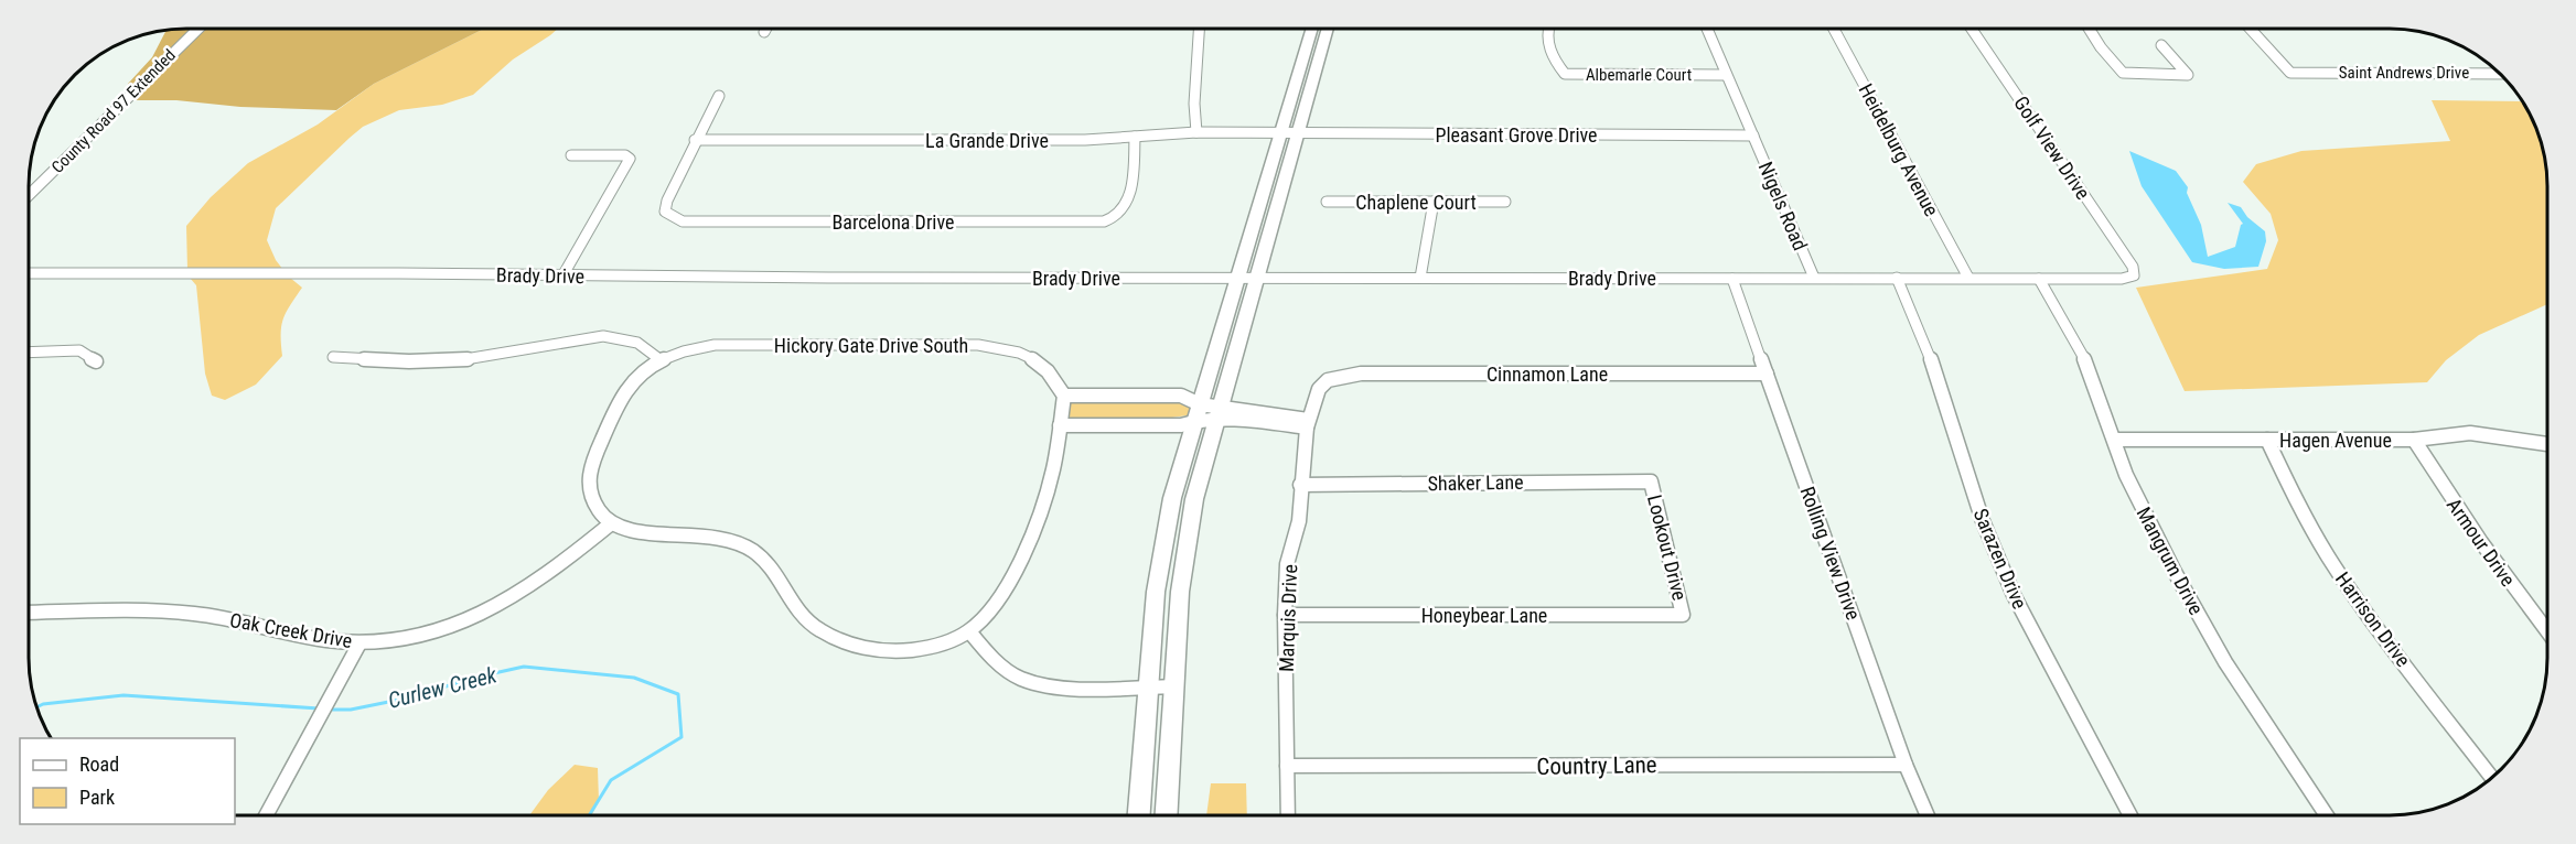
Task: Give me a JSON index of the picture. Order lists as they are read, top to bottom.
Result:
{
  "streets": {
    "street": [
      "Saint Andrews Drive",
      "Albemarle Court",
      "County Road 97 Extended",
      "Pleasant Grove Drive",
      "La Grande Drive",
      "Golf View Drive",
      "Heidelburg Avenue",
      "Chaplene Court",
      "Nigels Road",
      "Barcelona Drive",
      "Brady Drive",
      "Hickory Gate Drive South",
      "Cinnamon Lane",
      "Hagen Avenue",
      "Shaker Lane",
      "Armour Drive",
      "Lookout Drive",
      "Rolling View Drive",
      "Sarazen Drive",
      "Mangrum Drive",
      "Honeybear Lane",
      "Marquis Drive",
      "Harrison Drive",
      "Oak Creek Drive",
      "Country Lane"
    ]
  },
  "crossings": [
    ["Albemarle Court", "Nigels Road"],
    ["Pleasant Grove Drive", "La Grande Drive"],
    ["Pleasant Grove Drive", "Nigels Road"],
    ["La Grande Drive", "Barcelona Drive"],
    ["Golf View Drive", "Brady Drive"],
    ["Heidelburg Avenue", "Brady Drive"],
    ["Nigels Road", "Brady Drive"],
    ["Brady Drive", "Rolling View Drive"],
    ["Brady Drive", "Sarazen Drive"],
    ["Brady Drive", "Mangrum Drive"],
    ["Cinnamon Lane", "Rolling View Drive"],
    ["Cinnamon Lane", "Marquis Drive"],
    ["Hagen Avenue", "Armour Drive"],
    ["Hagen Avenue", "Mangrum Drive"],
    ["Hagen Avenue", "Harrison Drive"],
    ["Shaker Lane", "Lookout Drive"],
    ["Shaker Lane", "Marquis Drive"],
    ["Lookout Drive", "Honeybear Lane"],
    ["Rolling View Drive", "Country Lane"],
    ["Honeybear Lane", "Marquis Drive"],
    ["Marquis Drive", "Country Lane"]
  ],
  "water": ["Curlew Creek"],
  "legend": ["Road", "Park"]
}
